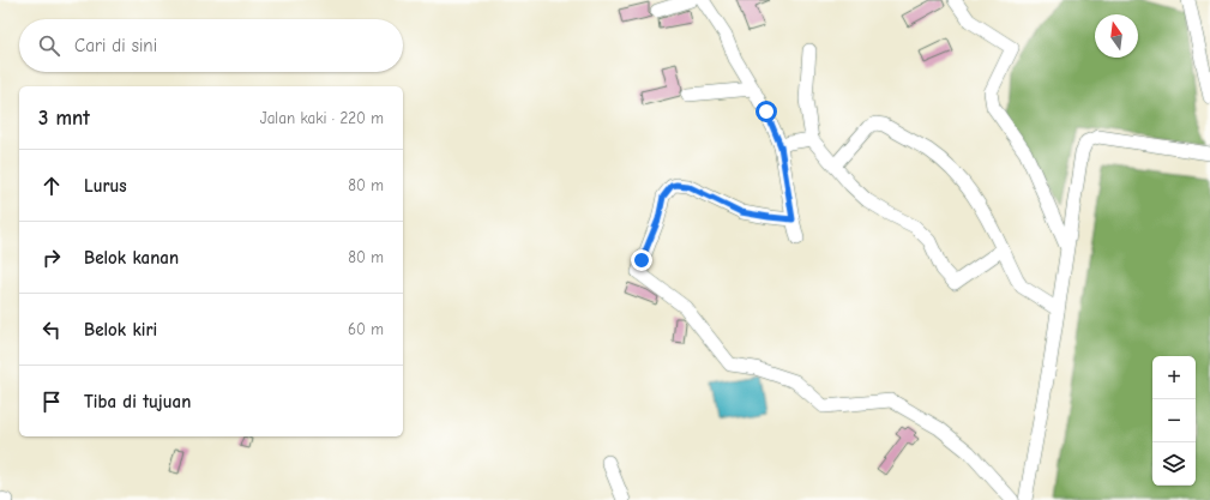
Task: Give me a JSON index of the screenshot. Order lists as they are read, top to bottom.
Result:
{
  "north": "top",
  "page": {
    "search": "Cari di sini",
    "heading": ["3 mnt", "Jalan kaki · 220 m"],
    "list": [
      ["Lurus", "80 m"],
      ["Belok kanan", "80 m"],
      ["Belok kiri", "60 m"],
      "Tiba di tujuan"
    ],
    "map_buttons": ["+", "−"]
  }
}
